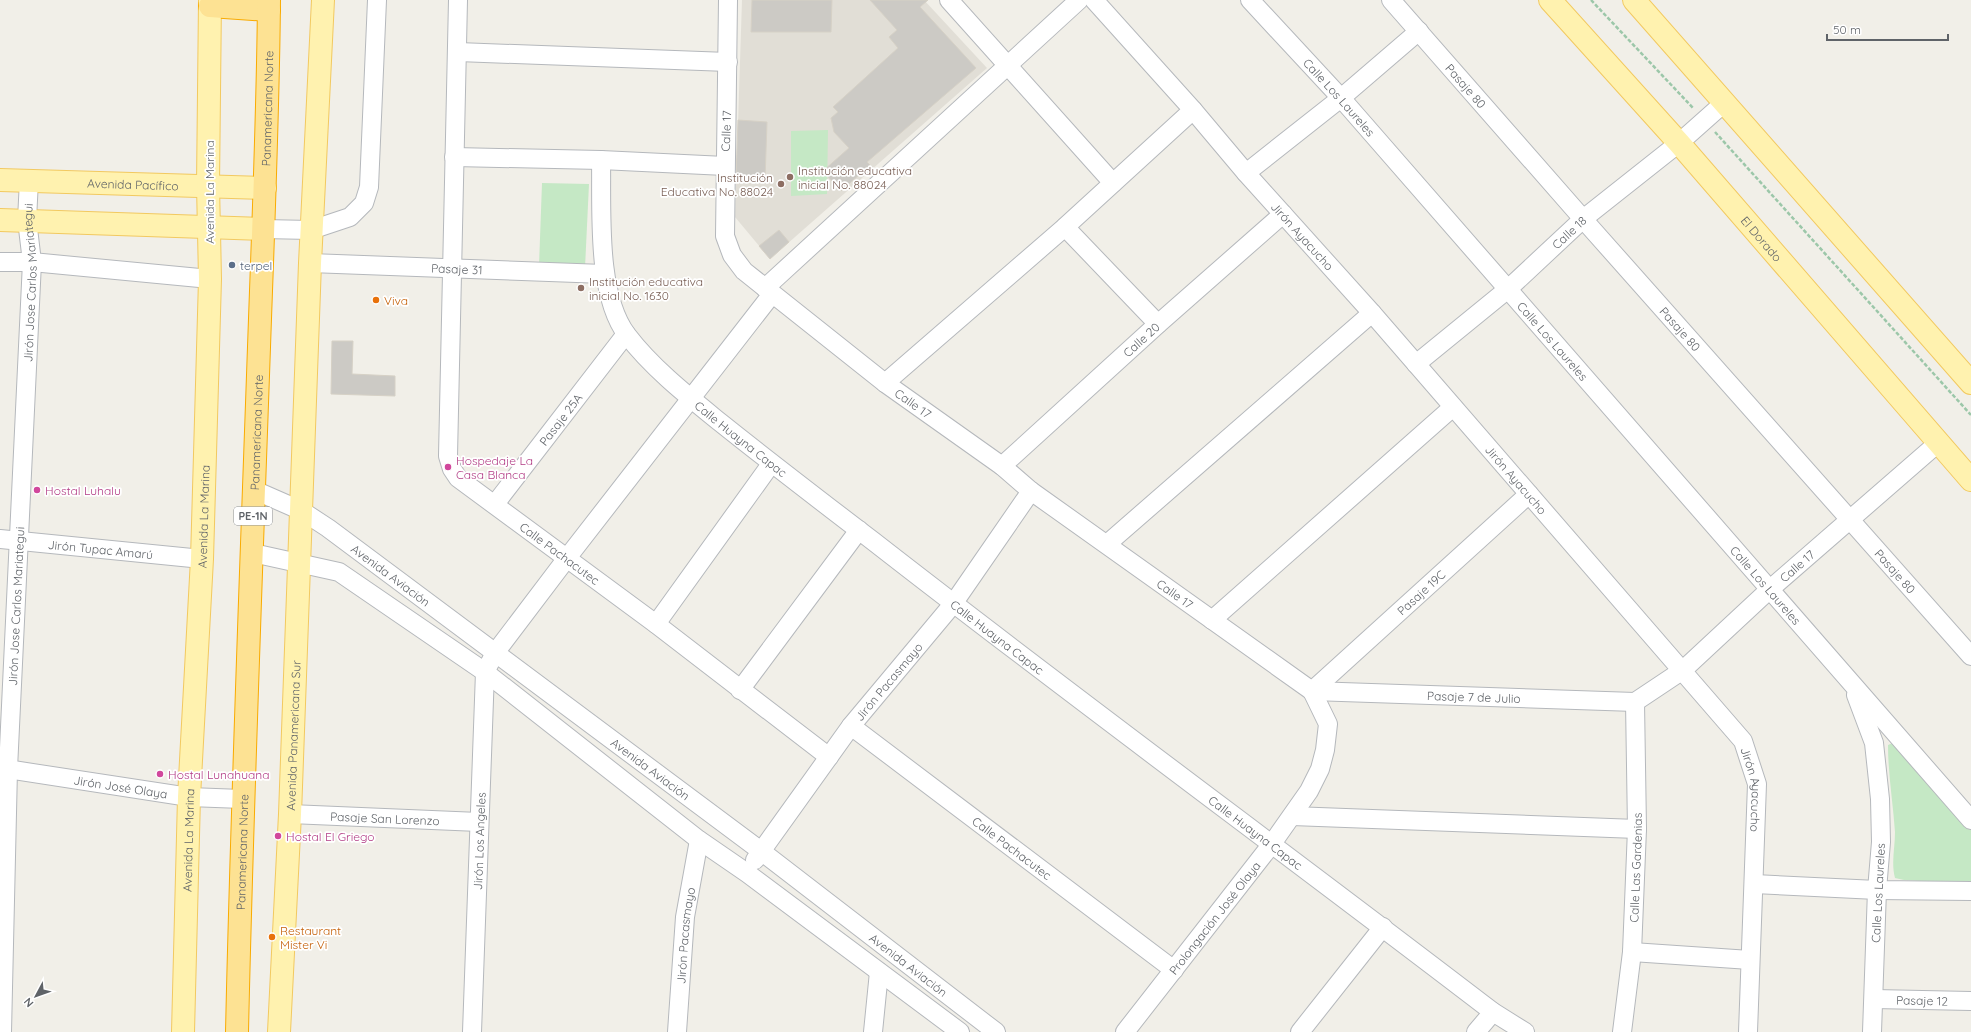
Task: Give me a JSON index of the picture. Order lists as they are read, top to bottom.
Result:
{
  "streets": {
    "highway": ["Panamericana Norte", "PE-1N"],
    "main road": [
      "Avenida Pacífico",
      "Avenida La Marina",
      "El Dorado",
      "Avenida Panamericana Sur"
    ],
    "street": [
      "Pasaje 80",
      "Calle Los Laureles",
      "Calle 17",
      "Calle 18",
      "Jirón Ayacucho",
      "Pasaje 31",
      "Jirón Jose Carlos Mariategui",
      "Calle 20",
      "Pasaje 25A",
      "Calle Huayna Capac",
      "Jirón Tupac Amarú",
      "Calle Pachacutec",
      "Avenida Aviación",
      "Pasaje 19C",
      "Jirón Pacasmayo",
      "Pasaje 7 de Julio",
      "Jirón José Olaya",
      "Pasaje San Lorenzo",
      "Jirón Los Angeles",
      "Calle Las Gardenias",
      "Prolongación José Olaya",
      "Pasaje 12"
    ]
  },
  "crossings": [
    ["Pasaje 80", "Calle 17"],
    ["Pasaje 80", "Calle 18"],
    ["Calle Los Laureles", "Calle 17"],
    ["Calle Los Laureles", "Calle 18"],
    ["Calle Los Laureles", "Pasaje 12"],
    ["Panamericana Norte", "Avenida Pacífico"],
    ["Panamericana Norte", "Avenida Aviación"],
    ["Panamericana Norte", "Jirón José Olaya"],
    ["Calle 17", "Jirón Ayacucho"],
    ["Calle 17", "El Dorado"],
    ["Calle 17", "Calle 20"],
    ["Calle 17", "Pasaje 19C"],
    ["Calle 17", "Jirón Pacasmayo"],
    ["Calle 17", "Pasaje 7 de Julio"],
    ["Calle 17", "Jirón Los Angeles"],
    ["Calle 17", "Calle Las Gardenias"],
    ["Calle 17", "Prolongación José Olaya"],
    ["Avenida Pacífico", "Avenida La Marina"],
    ["Avenida Pacífico", "Jirón Jose Carlos Mariategui"],
    ["Avenida La Marina", "Jirón Tupac Amarú"],
    ["Avenida La Marina", "Jirón José Olaya"],
    ["Calle 18", "Jirón Ayacucho"],
    ["Calle 18", "El Dorado"],
    ["Jirón Ayacucho", "Calle 20"],
    ["Jirón Ayacucho", "Pasaje 19C"],
    ["Pasaje 31", "Calle Huayna Capac"],
    ["Pasaje 31", "Calle Pachacutec"],
    ["Pasaje 31", "Avenida Panamericana Sur"],
    ["Jirón Jose Carlos Mariategui", "Jirón Tupac Amarú"],
    ["Jirón Jose Carlos Mariategui", "Jirón José Olaya"],
    ["Pasaje 25A", "Calle Huayna Capac"],
    ["Pasaje 25A", "Calle Pachacutec"],
    ["Calle Huayna Capac", "Jirón Pacasmayo"],
    ["Calle Huayna Capac", "Jirón Los Angeles"],
    ["Calle Huayna Capac", "Prolongación José Olaya"],
    ["Calle Pachacutec", "Jirón Pacasmayo"],
    ["Calle Pachacutec", "Jirón Los Angeles"],
    ["Calle Pachacutec", "Prolongación José Olaya"],
    ["Avenida Aviación", "Jirón Pacasmayo"],
    ["Avenida Aviación", "Avenida Panamericana Sur"],
    ["Avenida Aviación", "Jirón Los Angeles"],
    ["Pasaje 19C", "Pasaje 7 de Julio"],
    ["Pasaje 19C", "Prolongación José Olaya"],
    ["Pasaje 7 de Julio", "Calle Las Gardenias"],
    ["Pasaje 7 de Julio", "Prolongación José Olaya"],
    ["Avenida Panamericana Sur", "Pasaje San Lorenzo"],
    ["Pasaje San Lorenzo", "Jirón Los Angeles"]
  ],
  "places": [
    "Institución educativa inicial No. 88024",
    "Institución Educativa No. 88024",
    "terpel",
    "Institución educativa inicial No. 1630",
    "Viva",
    "Hospedaje La Casa Blanca",
    "Hostal Luhalu",
    "Hostal Lunahuana",
    "Hostal El Griego",
    "Restaurant Mister Vi"
  ],
  "scale_bar": "50 m",
  "north": "bottom left"
}
